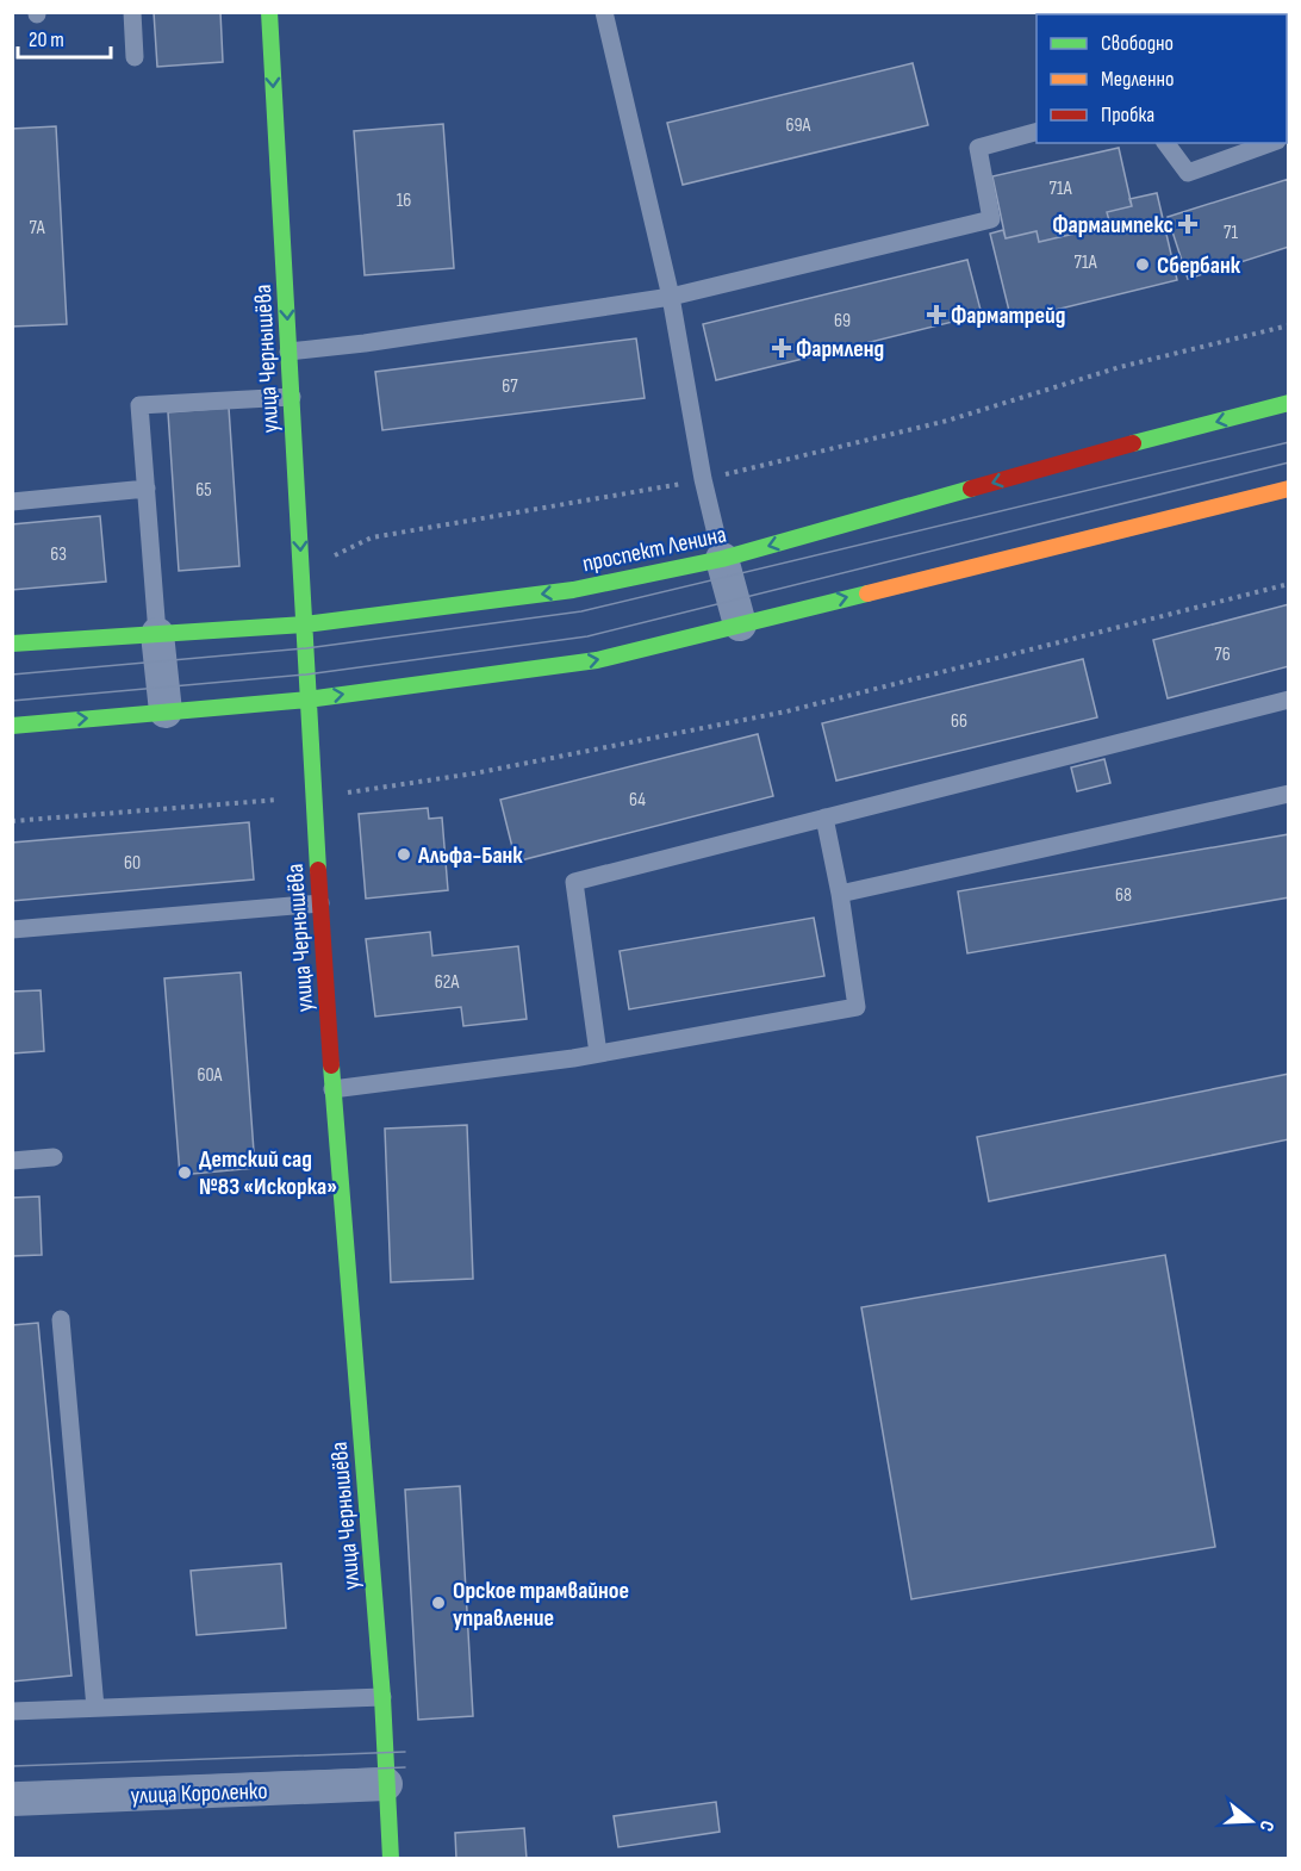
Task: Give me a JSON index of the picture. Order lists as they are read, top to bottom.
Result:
{
  "streets": {
    "main road": ["улица Чернышёва", "проспект Ленина"],
    "street": ["улица Короленко"]
  },
  "crossings": [
    ["улица Чернышёва", "проспект Ленина"],
    ["улица Чернышёва", "улица Короленко"]
  ],
  "places": {
    "health": ["Фармаимпекс", "Фарматрейд", "Фармленд"],
    "other": [
      "Сбербанк",
      "Альфа-Банк",
      "Детский сад №83 «Искорка»",
      "Орское трамвайное управление"
    ]
  },
  "house_numbers": [
    "69А",
    "71А",
    "16",
    "7А",
    "71",
    "71А",
    "69",
    "67",
    "65",
    "63",
    "76",
    "66",
    "64",
    "60",
    "68",
    "62А",
    "60А"
  ],
  "legend": ["Свободно", "Медленно", "Пробка"],
  "scale_bar": "20 m",
  "north": "right"
}
